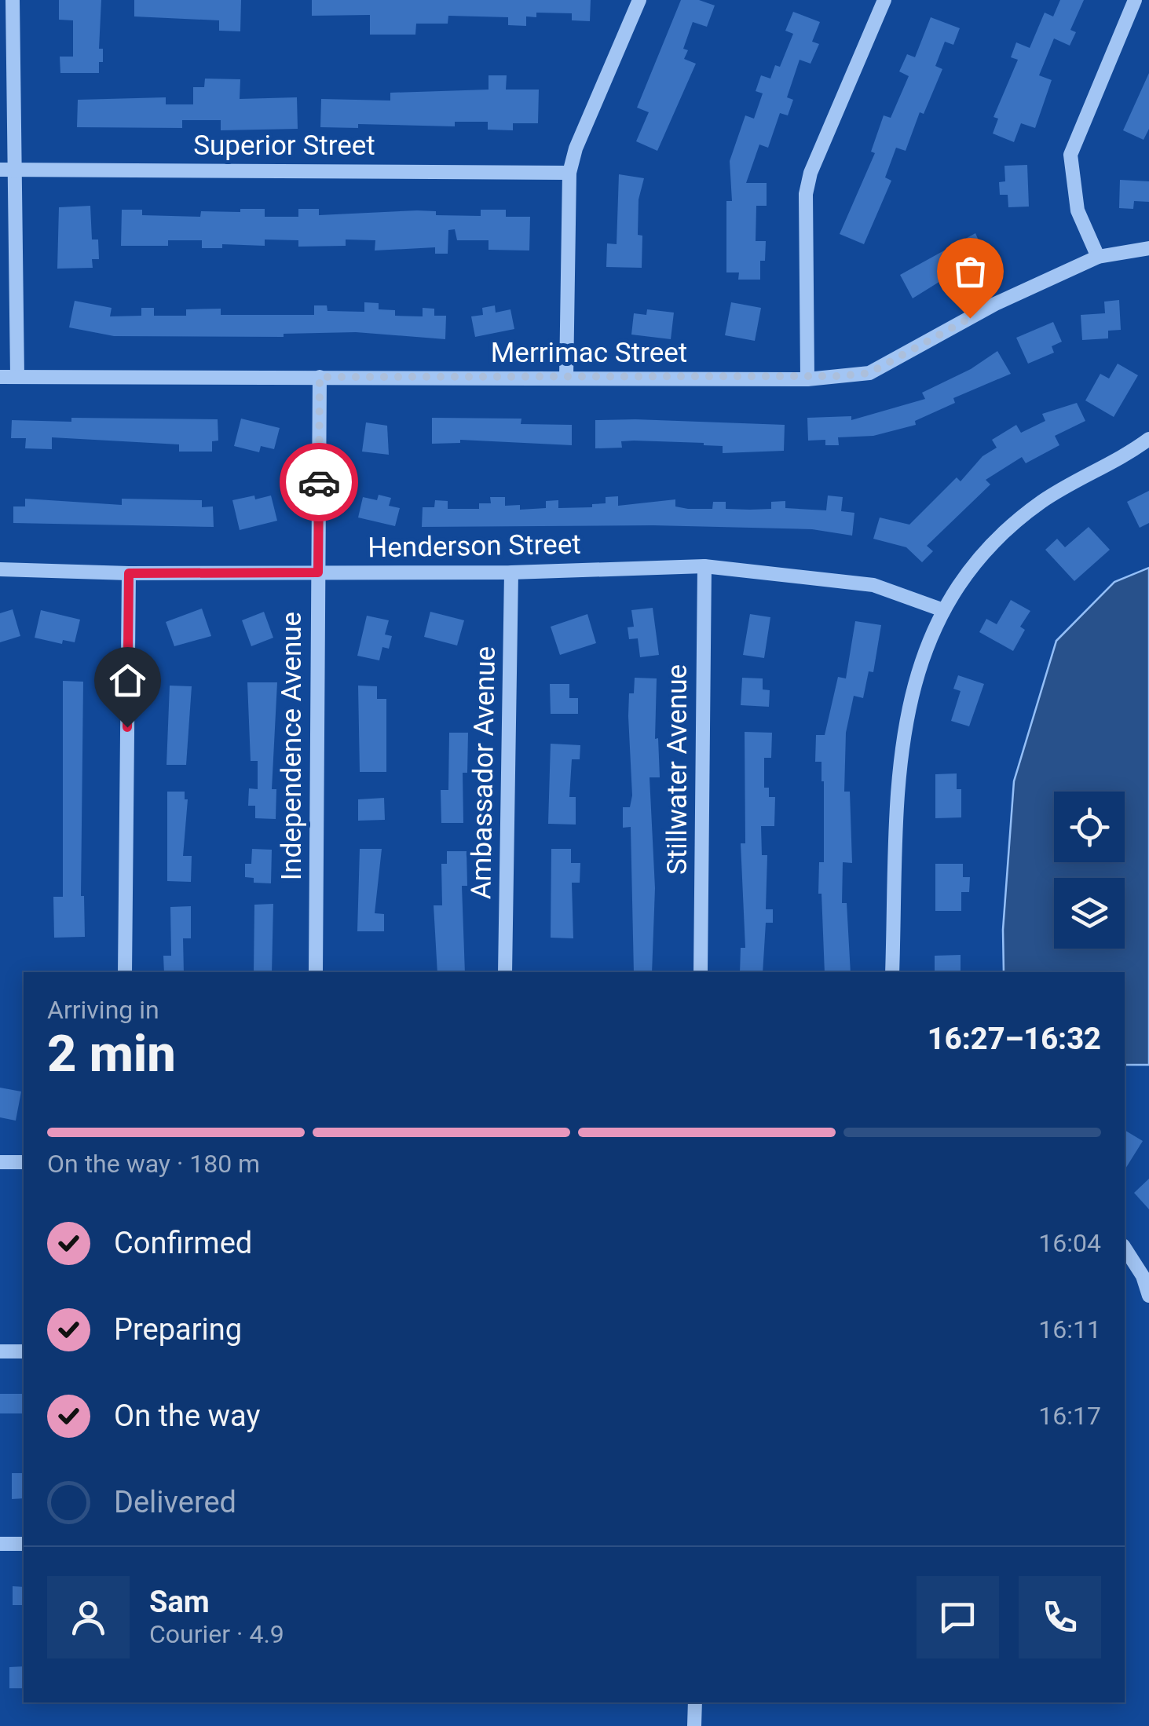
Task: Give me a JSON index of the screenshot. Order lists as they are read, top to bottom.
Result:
{
  "streets": {
    "street": [
      "Superior Street",
      "Merrimac Street",
      "Henderson Street",
      "Independence Avenue",
      "Stillwater Avenue",
      "Ambassador Avenue"
    ]
  },
  "crossings": [
    ["Merrimac Street", "Independence Avenue"],
    ["Henderson Street", "Independence Avenue"],
    ["Henderson Street", "Stillwater Avenue"],
    ["Henderson Street", "Ambassador Avenue"]
  ],
  "page": {
    "heading": ["2 min", "Arriving in", "16:27–16:32"],
    "panel": ["Sam", "Courier · 4.9"],
    "bar": "On the way · 180 m",
    "list": [
      ["Confirmed", "16:04"],
      ["Preparing", "16:11"],
      ["On the way", "16:17"],
      "Delivered"
    ]
  }
}
